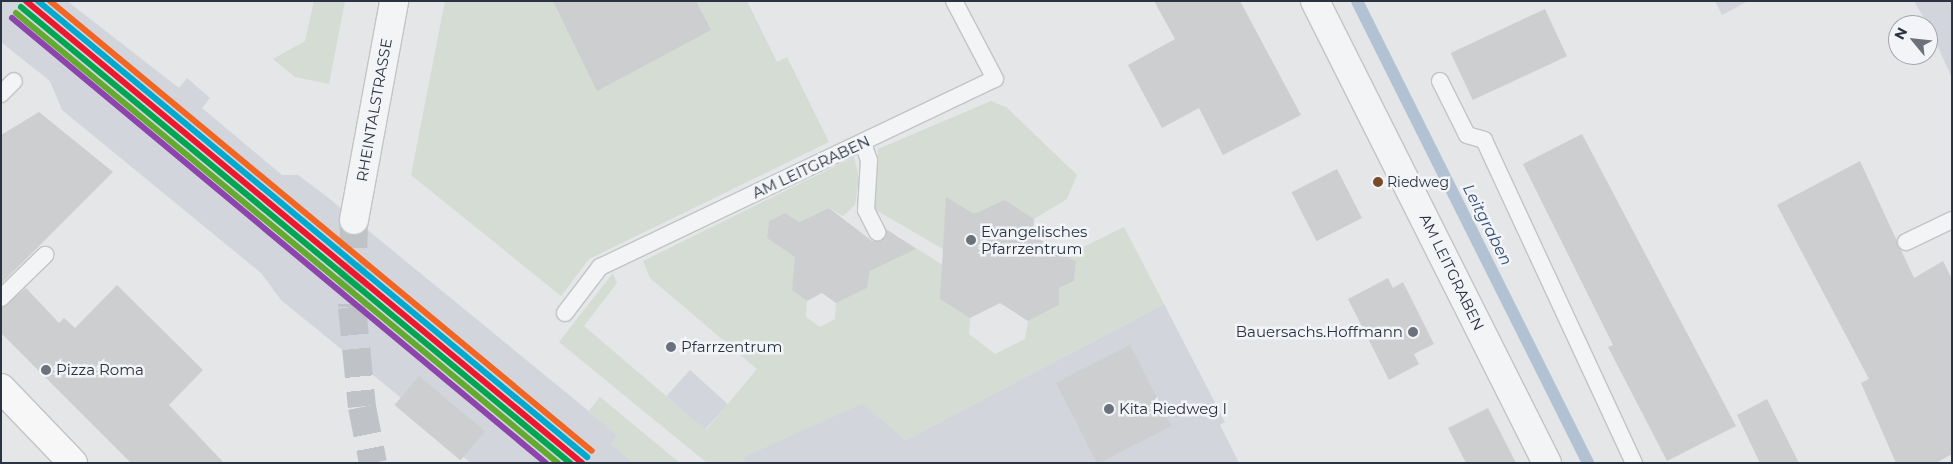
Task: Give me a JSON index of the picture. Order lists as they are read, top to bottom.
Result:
{
  "streets": {
    "street": ["RHEINTALSTRASSE", "AM LEITGRABEN"]
  },
  "water": ["Leitgraben"],
  "places": [
    "Riedweg",
    "Evangelisches Pfarrzentrum",
    "Bauersachs.Hoffmann",
    "Pfarrzentrum",
    "Pizza Roma",
    "Kita Riedweg I"
  ],
  "north": "top left"
}
